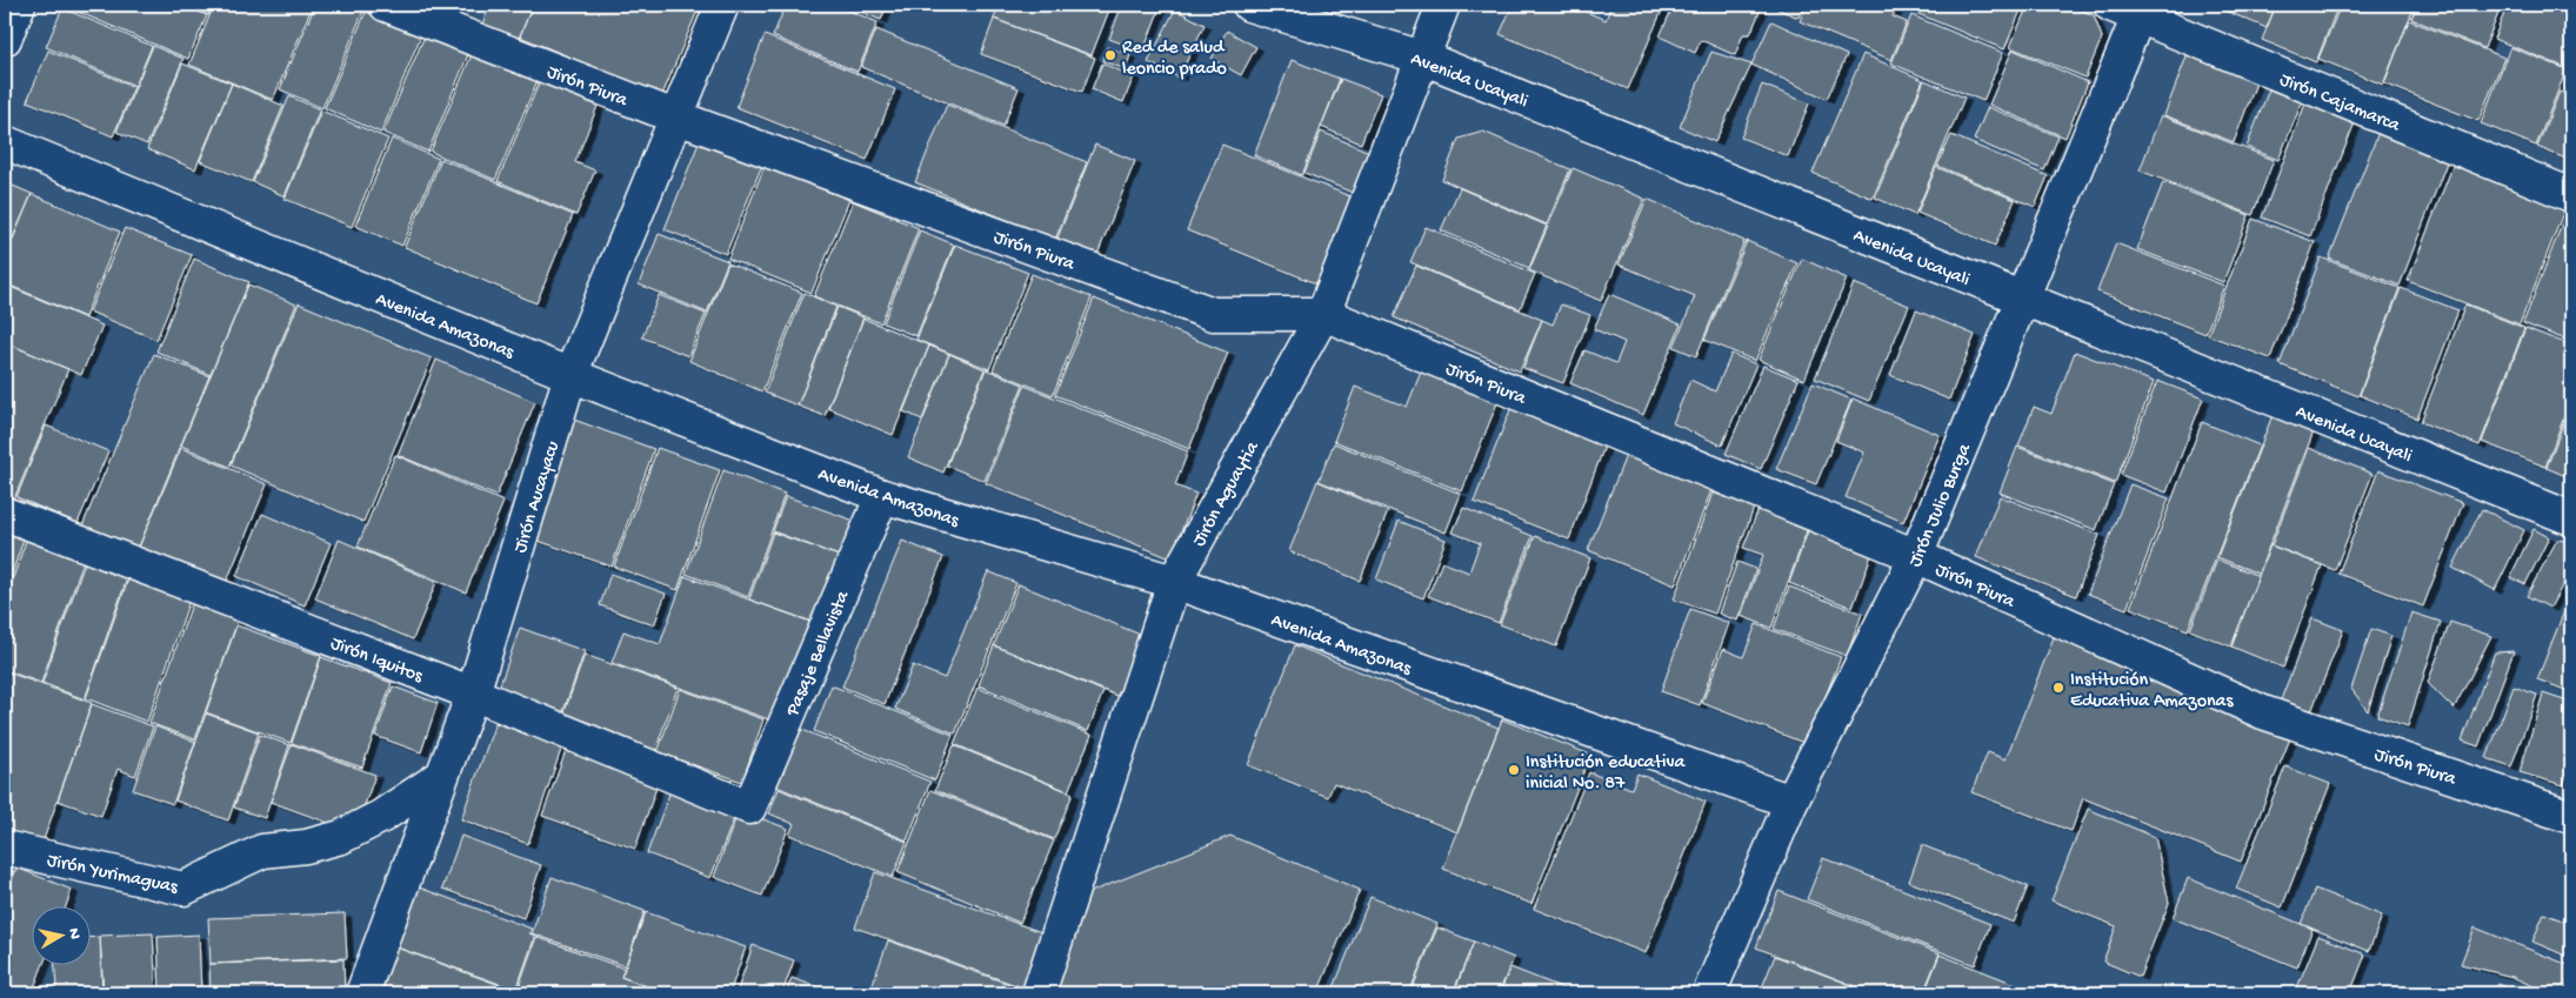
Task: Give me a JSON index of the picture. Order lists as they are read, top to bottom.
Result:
{
  "streets": {
    "street": [
      "Avenida Ucayali",
      "Jirón Piura",
      "Jirón Cajamarca",
      "Avenida Amazonas",
      "Jirón Aguaytia",
      "Jirón Aucayacu",
      "Jirón Julio Burga",
      "Pasaje Bellavista",
      "Jirón Iquitos",
      "Jirón Yurimaguas"
    ]
  },
  "crossings": [
    ["Avenida Ucayali", "Jirón Aguaytia"],
    ["Avenida Ucayali", "Jirón Julio Burga"],
    ["Jirón Piura", "Jirón Aguaytia"],
    ["Jirón Piura", "Jirón Aucayacu"],
    ["Jirón Piura", "Jirón Julio Burga"],
    ["Jirón Cajamarca", "Jirón Julio Burga"],
    ["Avenida Amazonas", "Jirón Aguaytia"],
    ["Avenida Amazonas", "Jirón Aucayacu"],
    ["Avenida Amazonas", "Jirón Julio Burga"],
    ["Avenida Amazonas", "Pasaje Bellavista"],
    ["Jirón Aucayacu", "Jirón Iquitos"],
    ["Jirón Aucayacu", "Jirón Yurimaguas"],
    ["Pasaje Bellavista", "Jirón Iquitos"]
  ],
  "places": ["Red de salud leoncio prado", "Institución Educativa Amazonas", "Institución educativa inicial No. 87"],
  "north": "right"
}
